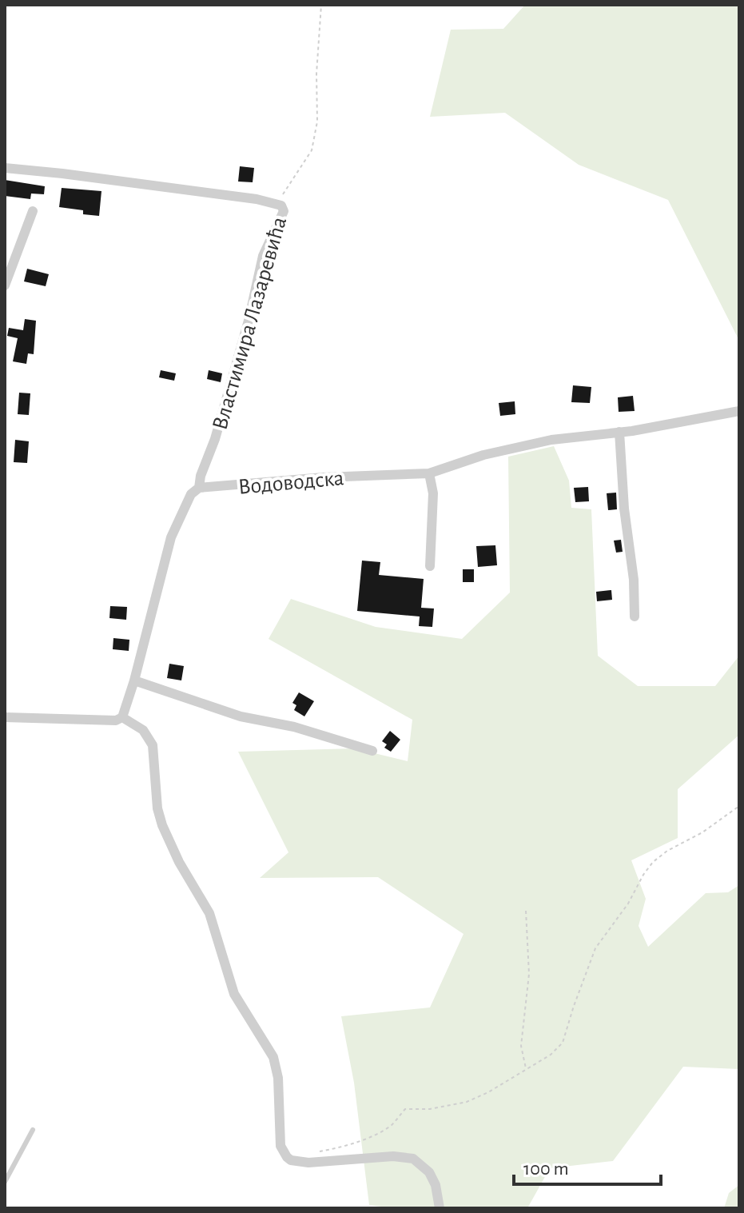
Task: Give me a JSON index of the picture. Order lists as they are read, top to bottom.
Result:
{
  "streets": {
    "street": ["Властимира Лазаревића", "Водоводска"]
  },
  "crossings": [
    ["Властимира Лазаревића", "Водоводска"]
  ],
  "scale_bar": "100 m"
}
